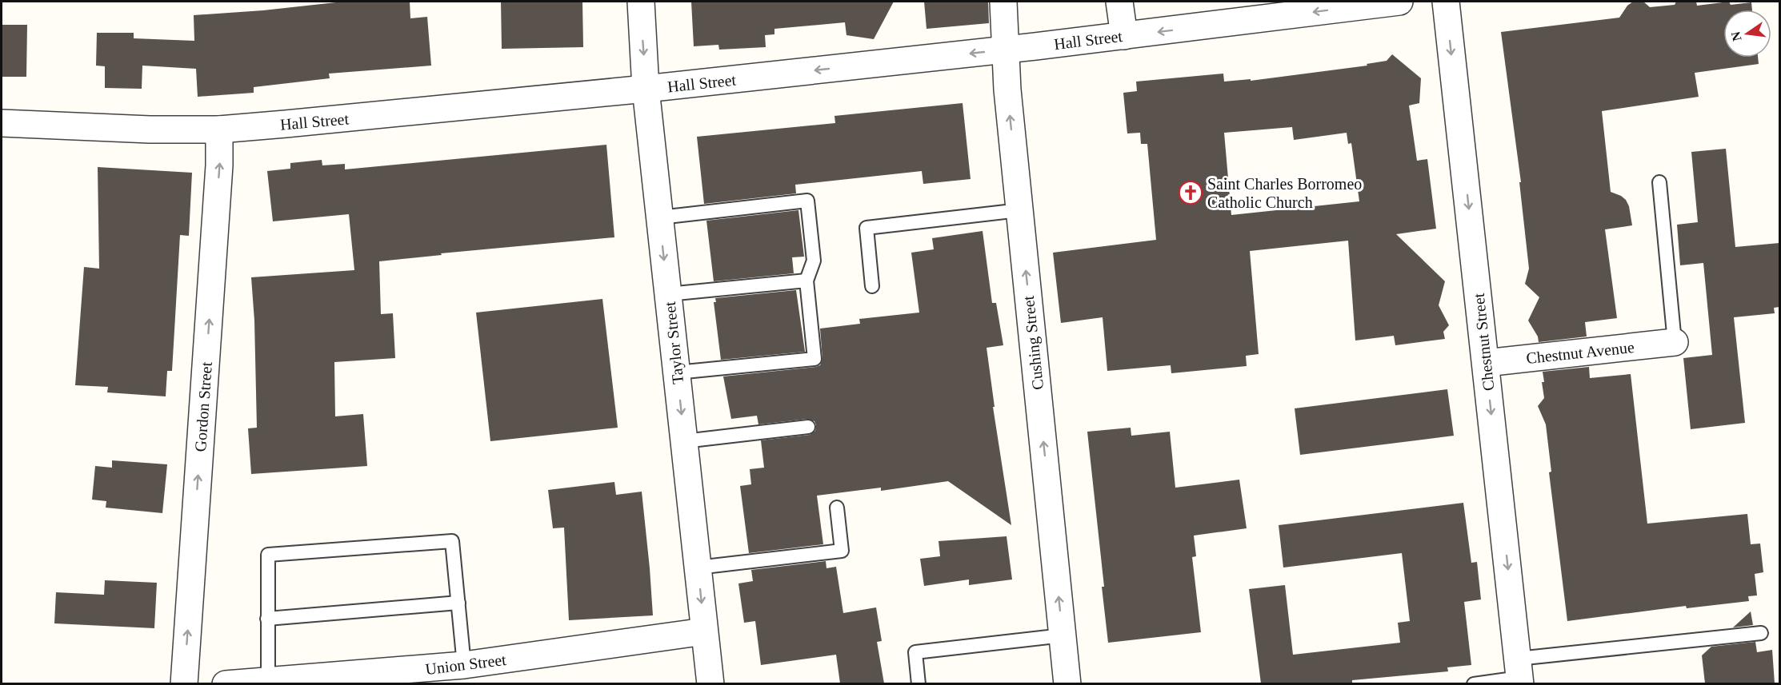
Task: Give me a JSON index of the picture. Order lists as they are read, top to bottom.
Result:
{
  "streets": {
    "street": [
      "Hall Street",
      "Chestnut Street",
      "Taylor Street",
      "Cushing Street",
      "Chestnut Avenue",
      "Gordon Street",
      "Union Street"
    ]
  },
  "crossings": [
    ["Hall Street", "Taylor Street"],
    ["Hall Street", "Cushing Street"],
    ["Hall Street", "Gordon Street"],
    ["Chestnut Street", "Chestnut Avenue"],
    ["Taylor Street", "Union Street"]
  ],
  "one_way": [
    "Hall Street",
    "Chestnut Street",
    "Taylor Street",
    "Cushing Street",
    "Gordon Street"
  ],
  "places": {
    "church": ["Saint Charles Borromeo Catholic Church"]
  },
  "north": "left"
}
